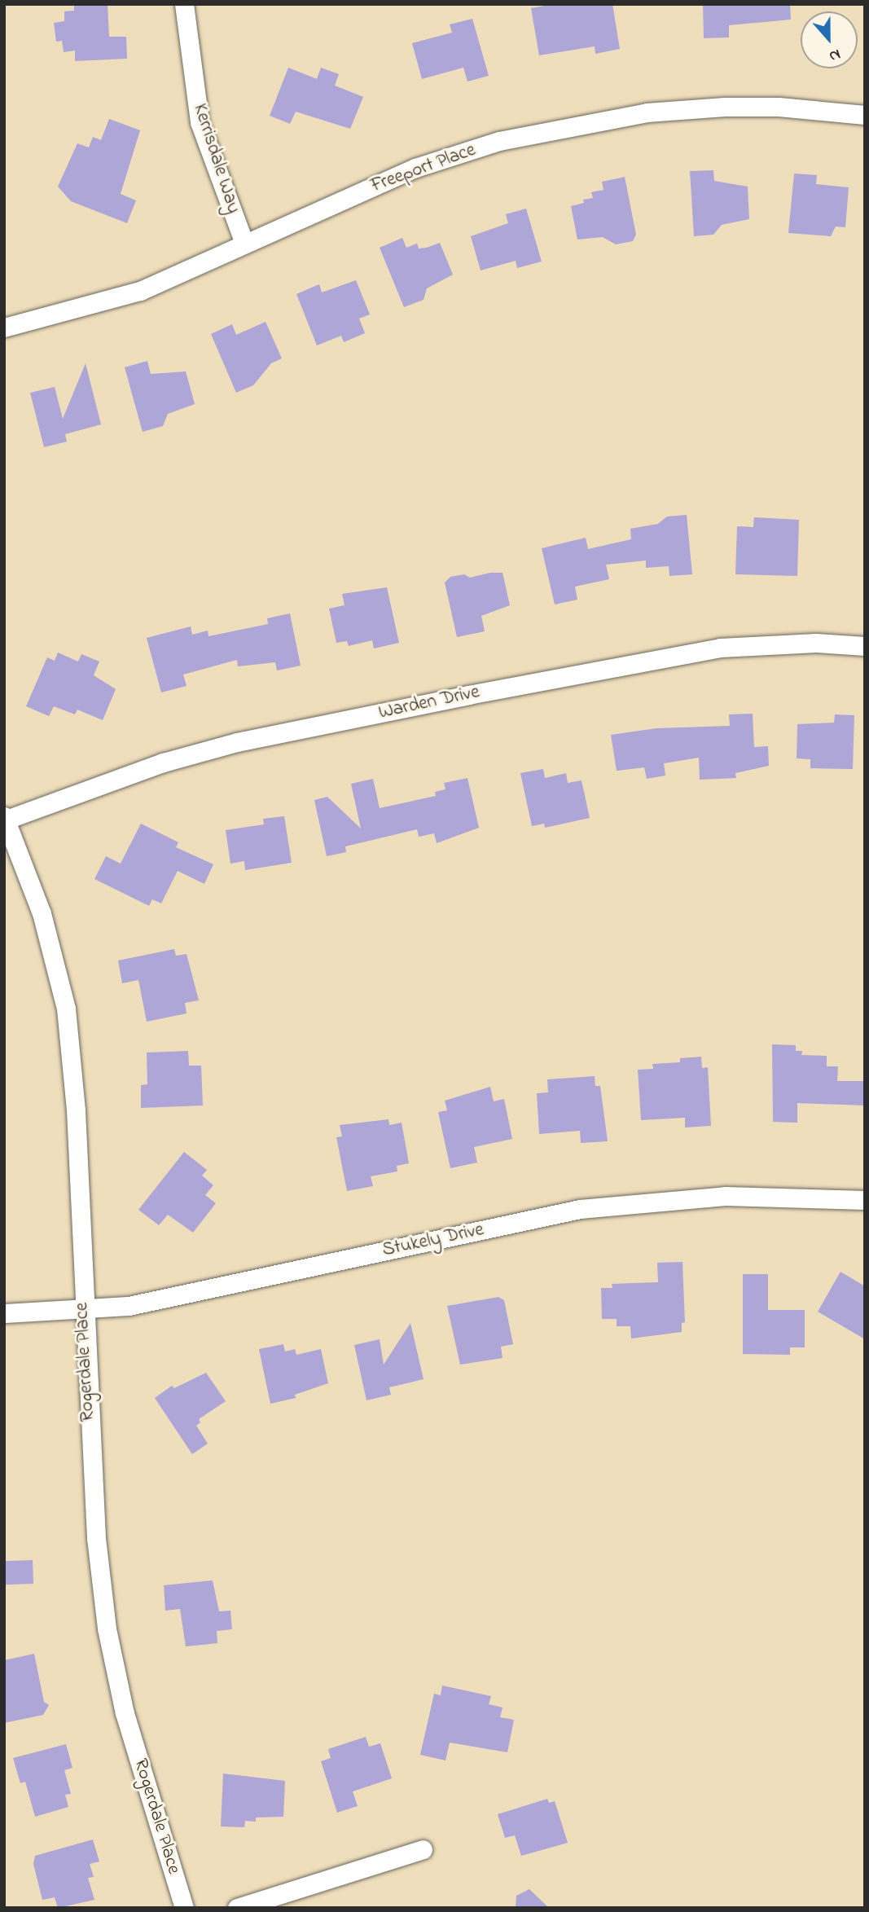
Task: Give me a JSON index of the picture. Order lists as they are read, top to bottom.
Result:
{
  "streets": {
    "street": [
      "Kerrisdale Way",
      "Freeport Place",
      "Warden Drive",
      "Stukely Drive",
      "Rogerdale Place"
    ]
  },
  "crossings": [
    ["Kerrisdale Way", "Freeport Place"],
    ["Warden Drive", "Rogerdale Place"],
    ["Stukely Drive", "Rogerdale Place"]
  ],
  "north": "bottom"
}
